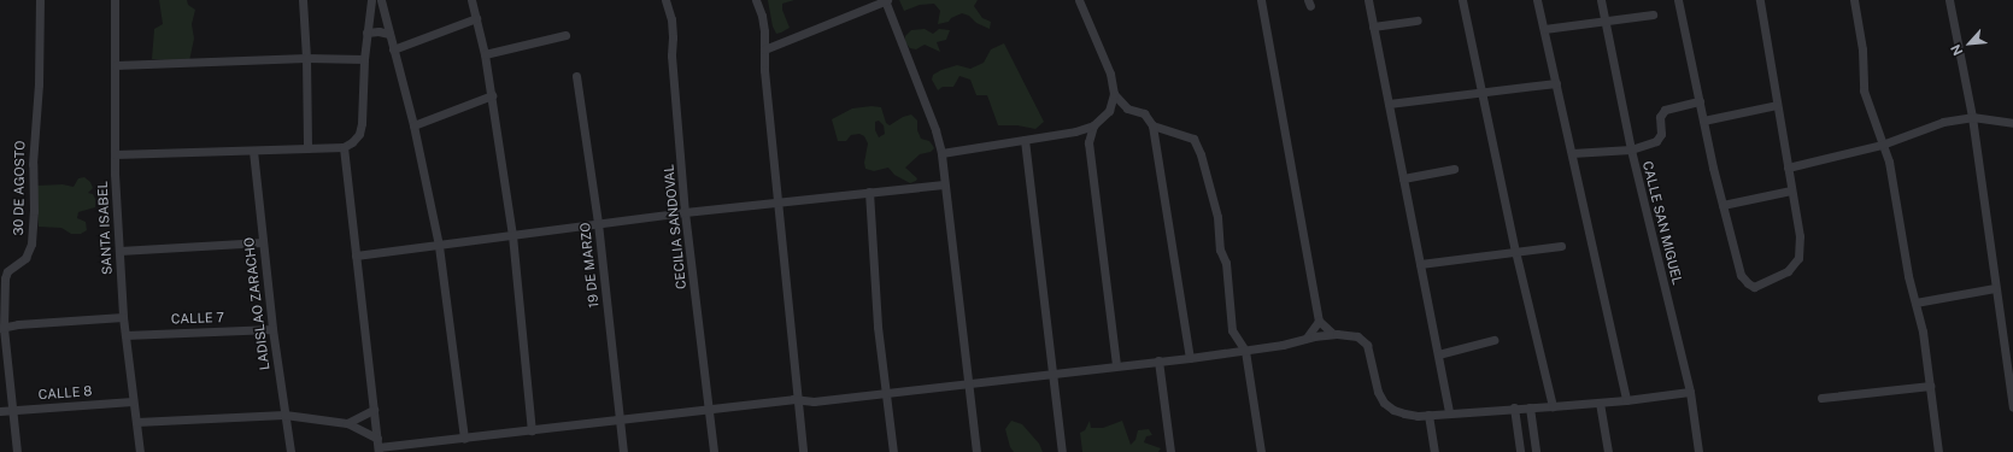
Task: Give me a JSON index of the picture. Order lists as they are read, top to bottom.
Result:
{
  "streets": {
    "street": [
      "30 DE AGOSTO",
      "CALLE SAN MIGUEL",
      "CECILIA SANDOVAL",
      "SANTA ISABEL",
      "19 DE MARZO",
      "LADISLAO ZARACHO",
      "CALLE 7",
      "CALLE 8"
    ]
  },
  "crossings": [
    ["30 DE AGOSTO", "CALLE 8"],
    ["SANTA ISABEL", "CALLE 7"],
    ["SANTA ISABEL", "CALLE 8"],
    ["LADISLAO ZARACHO", "CALLE 7"]
  ],
  "north": "bottom left"
}
